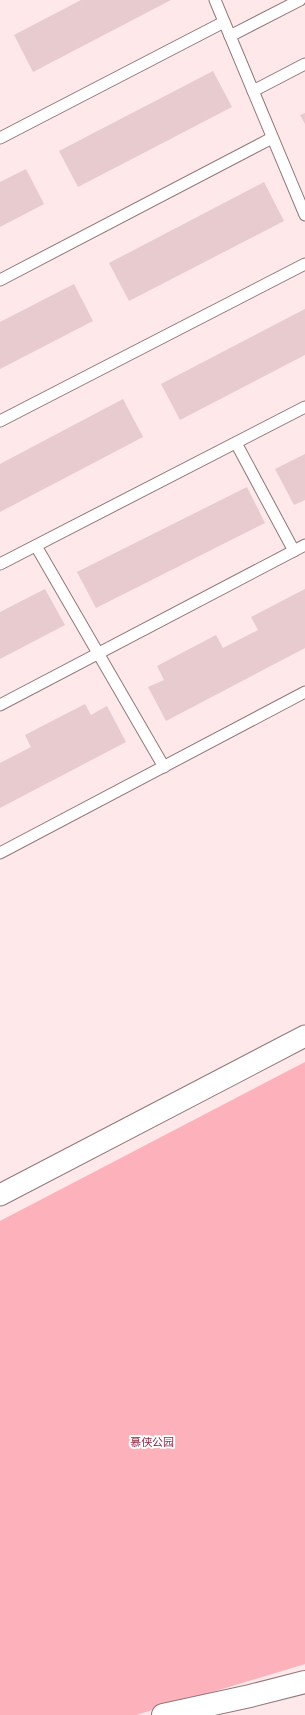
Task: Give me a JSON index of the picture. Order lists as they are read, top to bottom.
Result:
{
  "parks": ["慕侠公园"]
}
